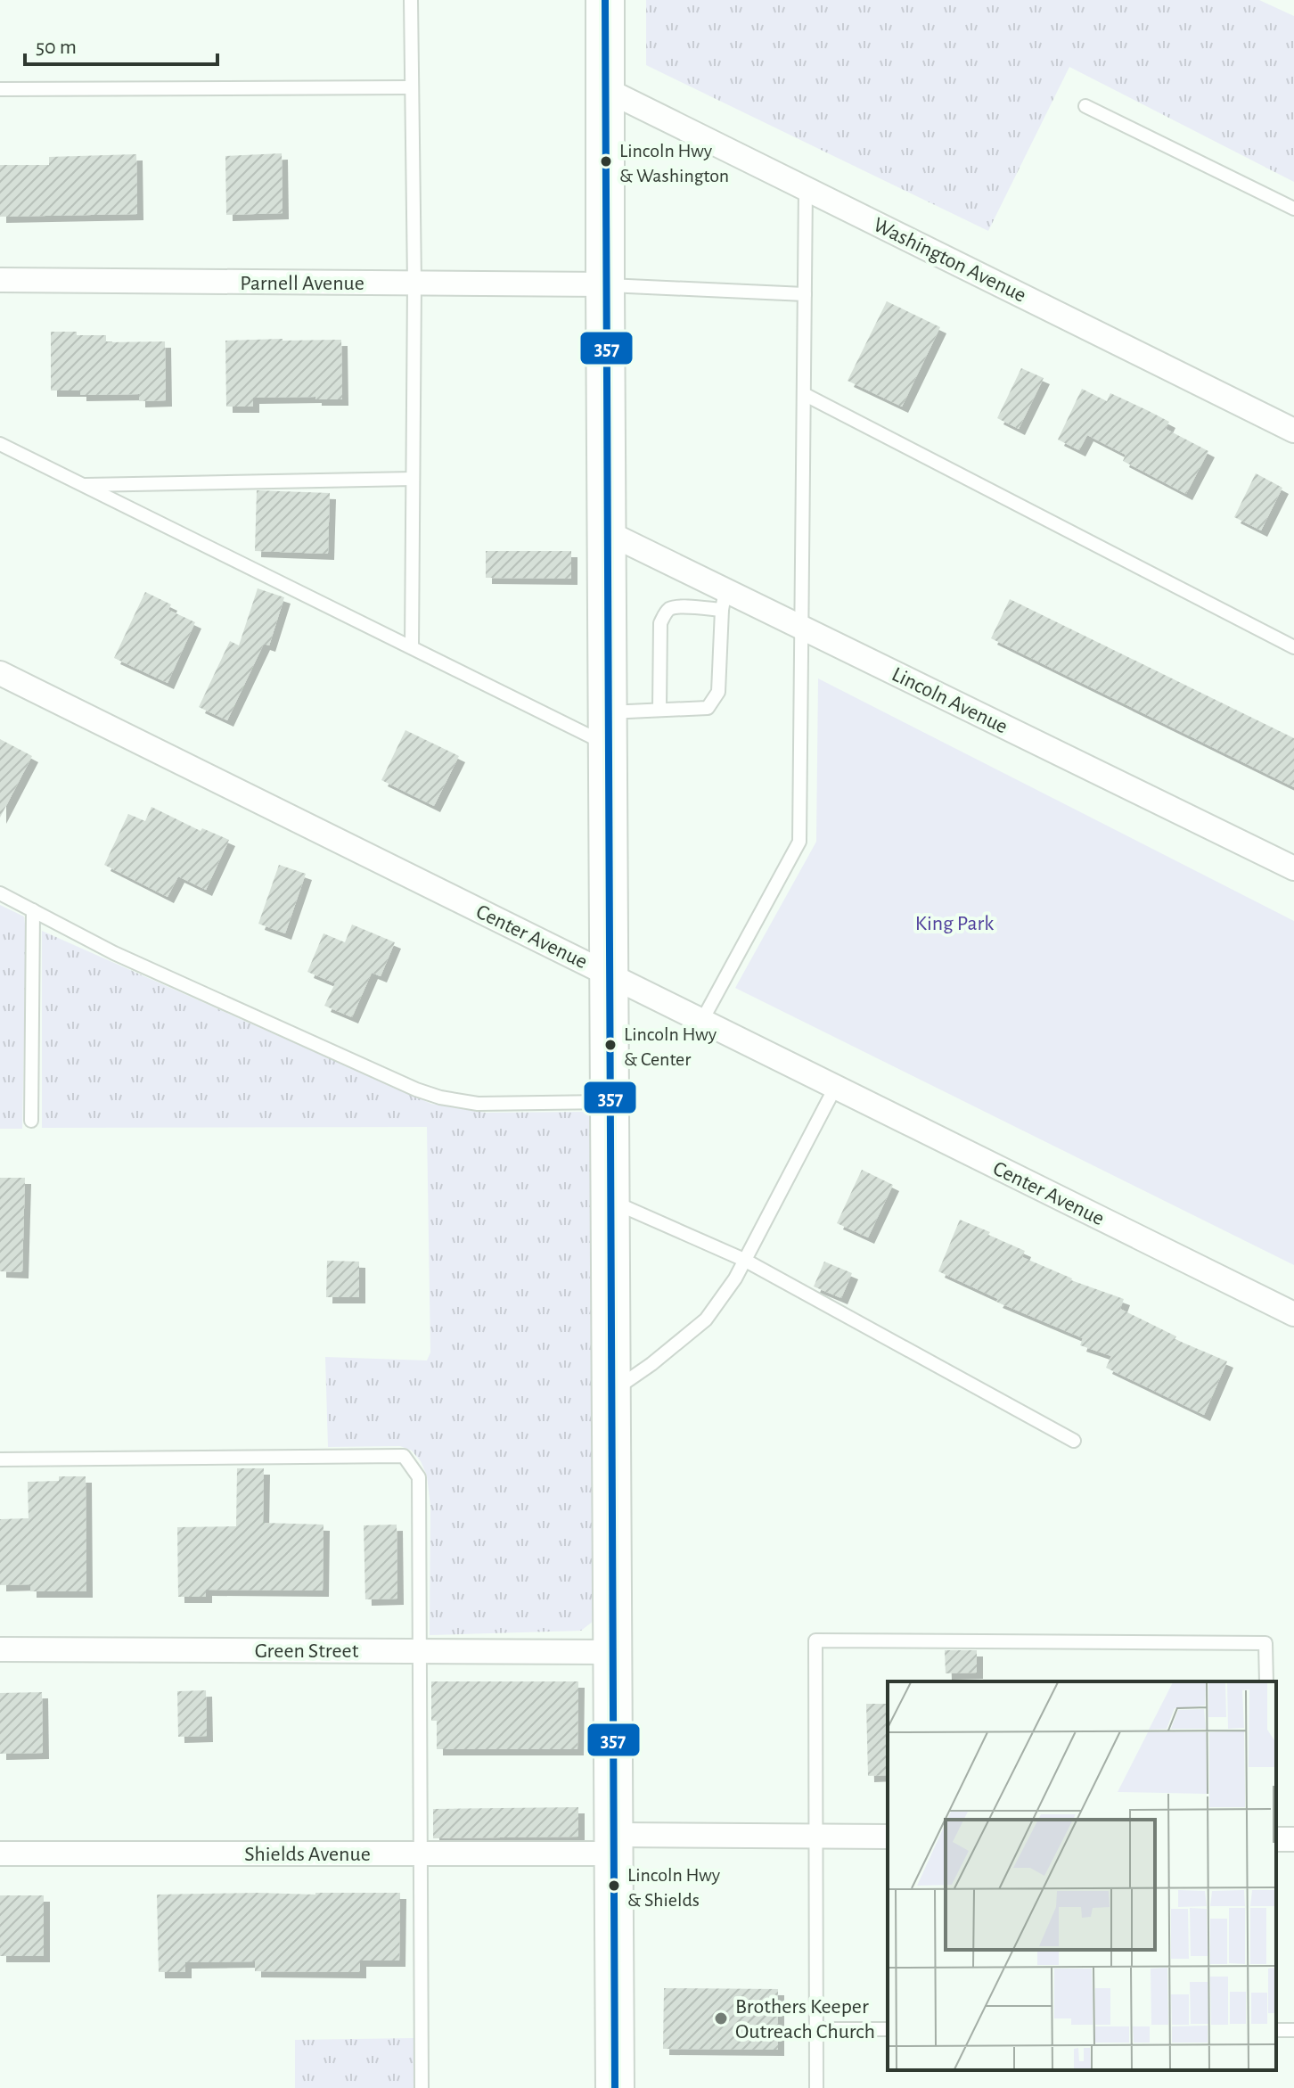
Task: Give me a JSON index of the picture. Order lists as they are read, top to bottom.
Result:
{
  "streets": {
    "street": [
      "Washington Avenue",
      "Parnell Avenue",
      "Lincoln Avenue",
      "Center Avenue",
      "Green Street",
      "Shields Avenue"
    ]
  },
  "parks": ["King Park"],
  "places": [
    "Lincoln Hwy & Washington",
    "Lincoln Hwy & Center",
    "Lincoln Hwy & Shields",
    "Brothers Keeper Outreach Church"
  ],
  "lines": ["transit line 357"],
  "scale_bar": "50 m"
}
